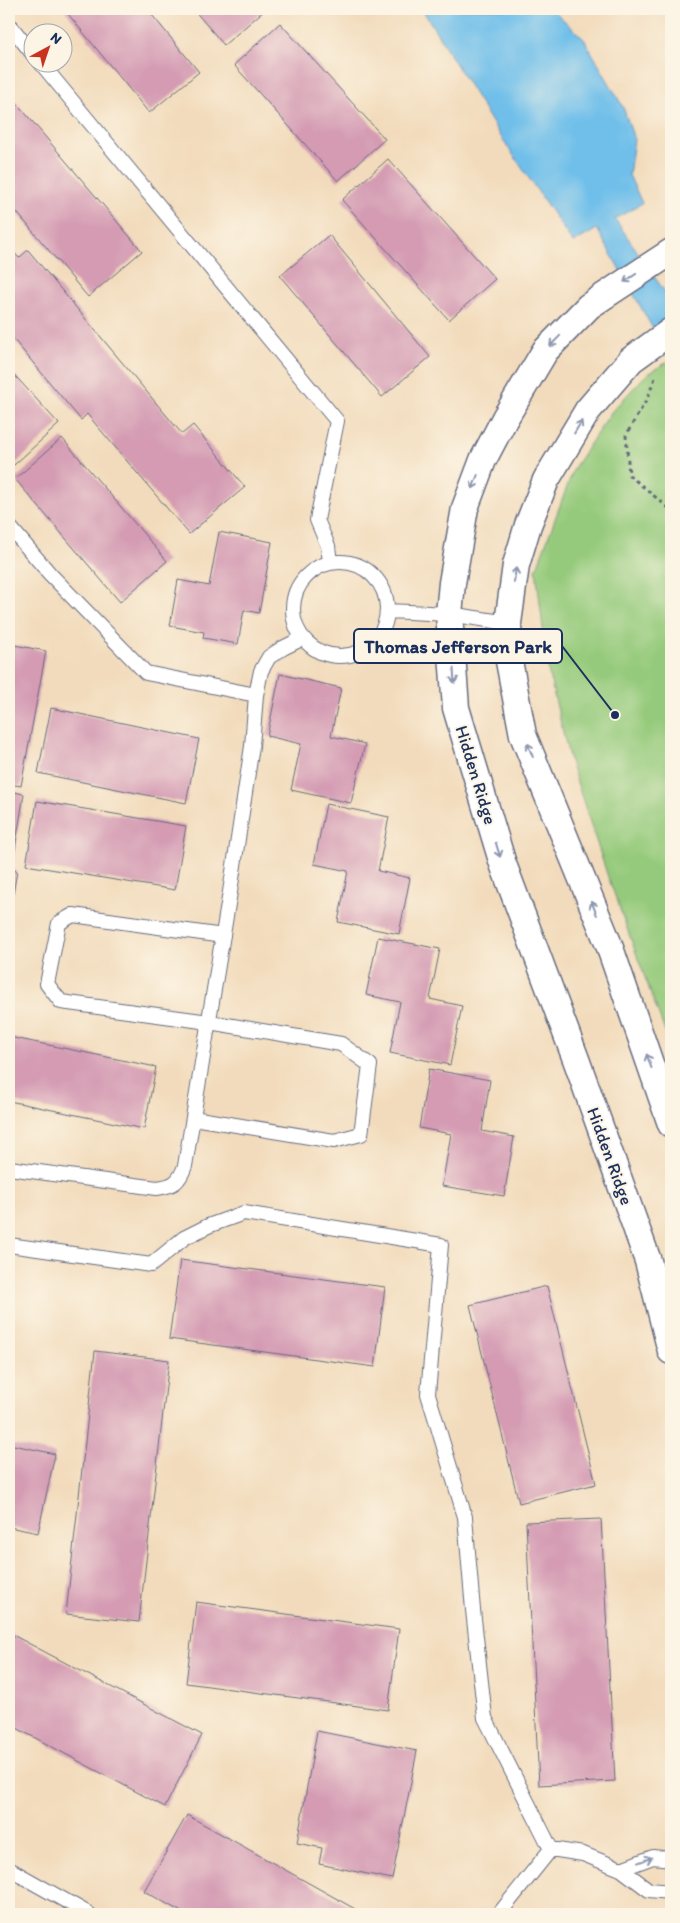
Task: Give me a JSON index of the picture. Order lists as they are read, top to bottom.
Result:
{
  "streets": {
    "street": ["Hidden Ridge"]
  },
  "places": ["Thomas Jefferson Park"],
  "north": "top right"
}
